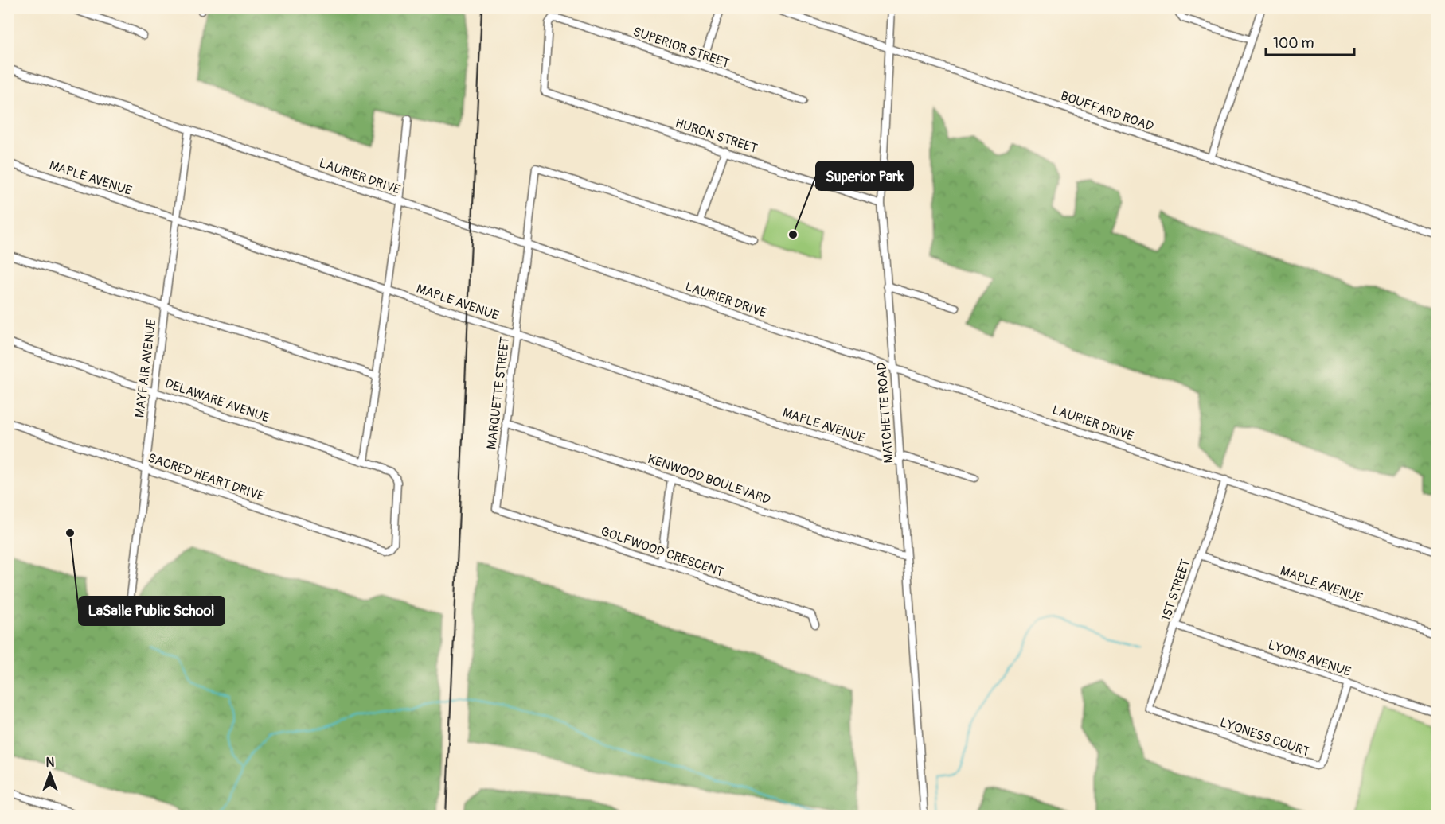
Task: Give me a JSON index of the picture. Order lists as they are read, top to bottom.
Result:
{
  "streets": {
    "street": [
      "SUPERIOR STREET",
      "BOUFFARD ROAD",
      "HURON STREET",
      "LAURIER DRIVE",
      "MAPLE AVENUE",
      "MAYFAIR AVENUE",
      "MARQUETTE STREET",
      "DELAWARE AVENUE",
      "MATCHETTE ROAD",
      "SACRED HEART DRIVE",
      "KENWOOD BOULEVARD",
      "GOLFWOOD CRESCENT",
      "1ST STREET",
      "LYONS AVENUE",
      "LYONESS COURT"
    ]
  },
  "crossings": [
    ["SUPERIOR STREET", "HURON STREET"],
    ["BOUFFARD ROAD", "MATCHETTE ROAD"],
    ["HURON STREET", "MATCHETTE ROAD"],
    ["LAURIER DRIVE", "MAYFAIR AVENUE"],
    ["LAURIER DRIVE", "MARQUETTE STREET"],
    ["LAURIER DRIVE", "MATCHETTE ROAD"],
    ["LAURIER DRIVE", "1ST STREET"],
    ["MAPLE AVENUE", "MAYFAIR AVENUE"],
    ["MAPLE AVENUE", "MARQUETTE STREET"],
    ["MAPLE AVENUE", "MATCHETTE ROAD"],
    ["MAPLE AVENUE", "1ST STREET"],
    ["MAYFAIR AVENUE", "DELAWARE AVENUE"],
    ["MAYFAIR AVENUE", "SACRED HEART DRIVE"],
    ["MARQUETTE STREET", "KENWOOD BOULEVARD"],
    ["MARQUETTE STREET", "GOLFWOOD CRESCENT"],
    ["DELAWARE AVENUE", "SACRED HEART DRIVE"],
    ["MATCHETTE ROAD", "KENWOOD BOULEVARD"],
    ["1ST STREET", "LYONS AVENUE"],
    ["1ST STREET", "LYONESS COURT"],
    ["LYONS AVENUE", "LYONESS COURT"]
  ],
  "places": ["Superior Park", "LaSalle Public School"],
  "scale_bar": "100 m",
  "north": "top"
}
